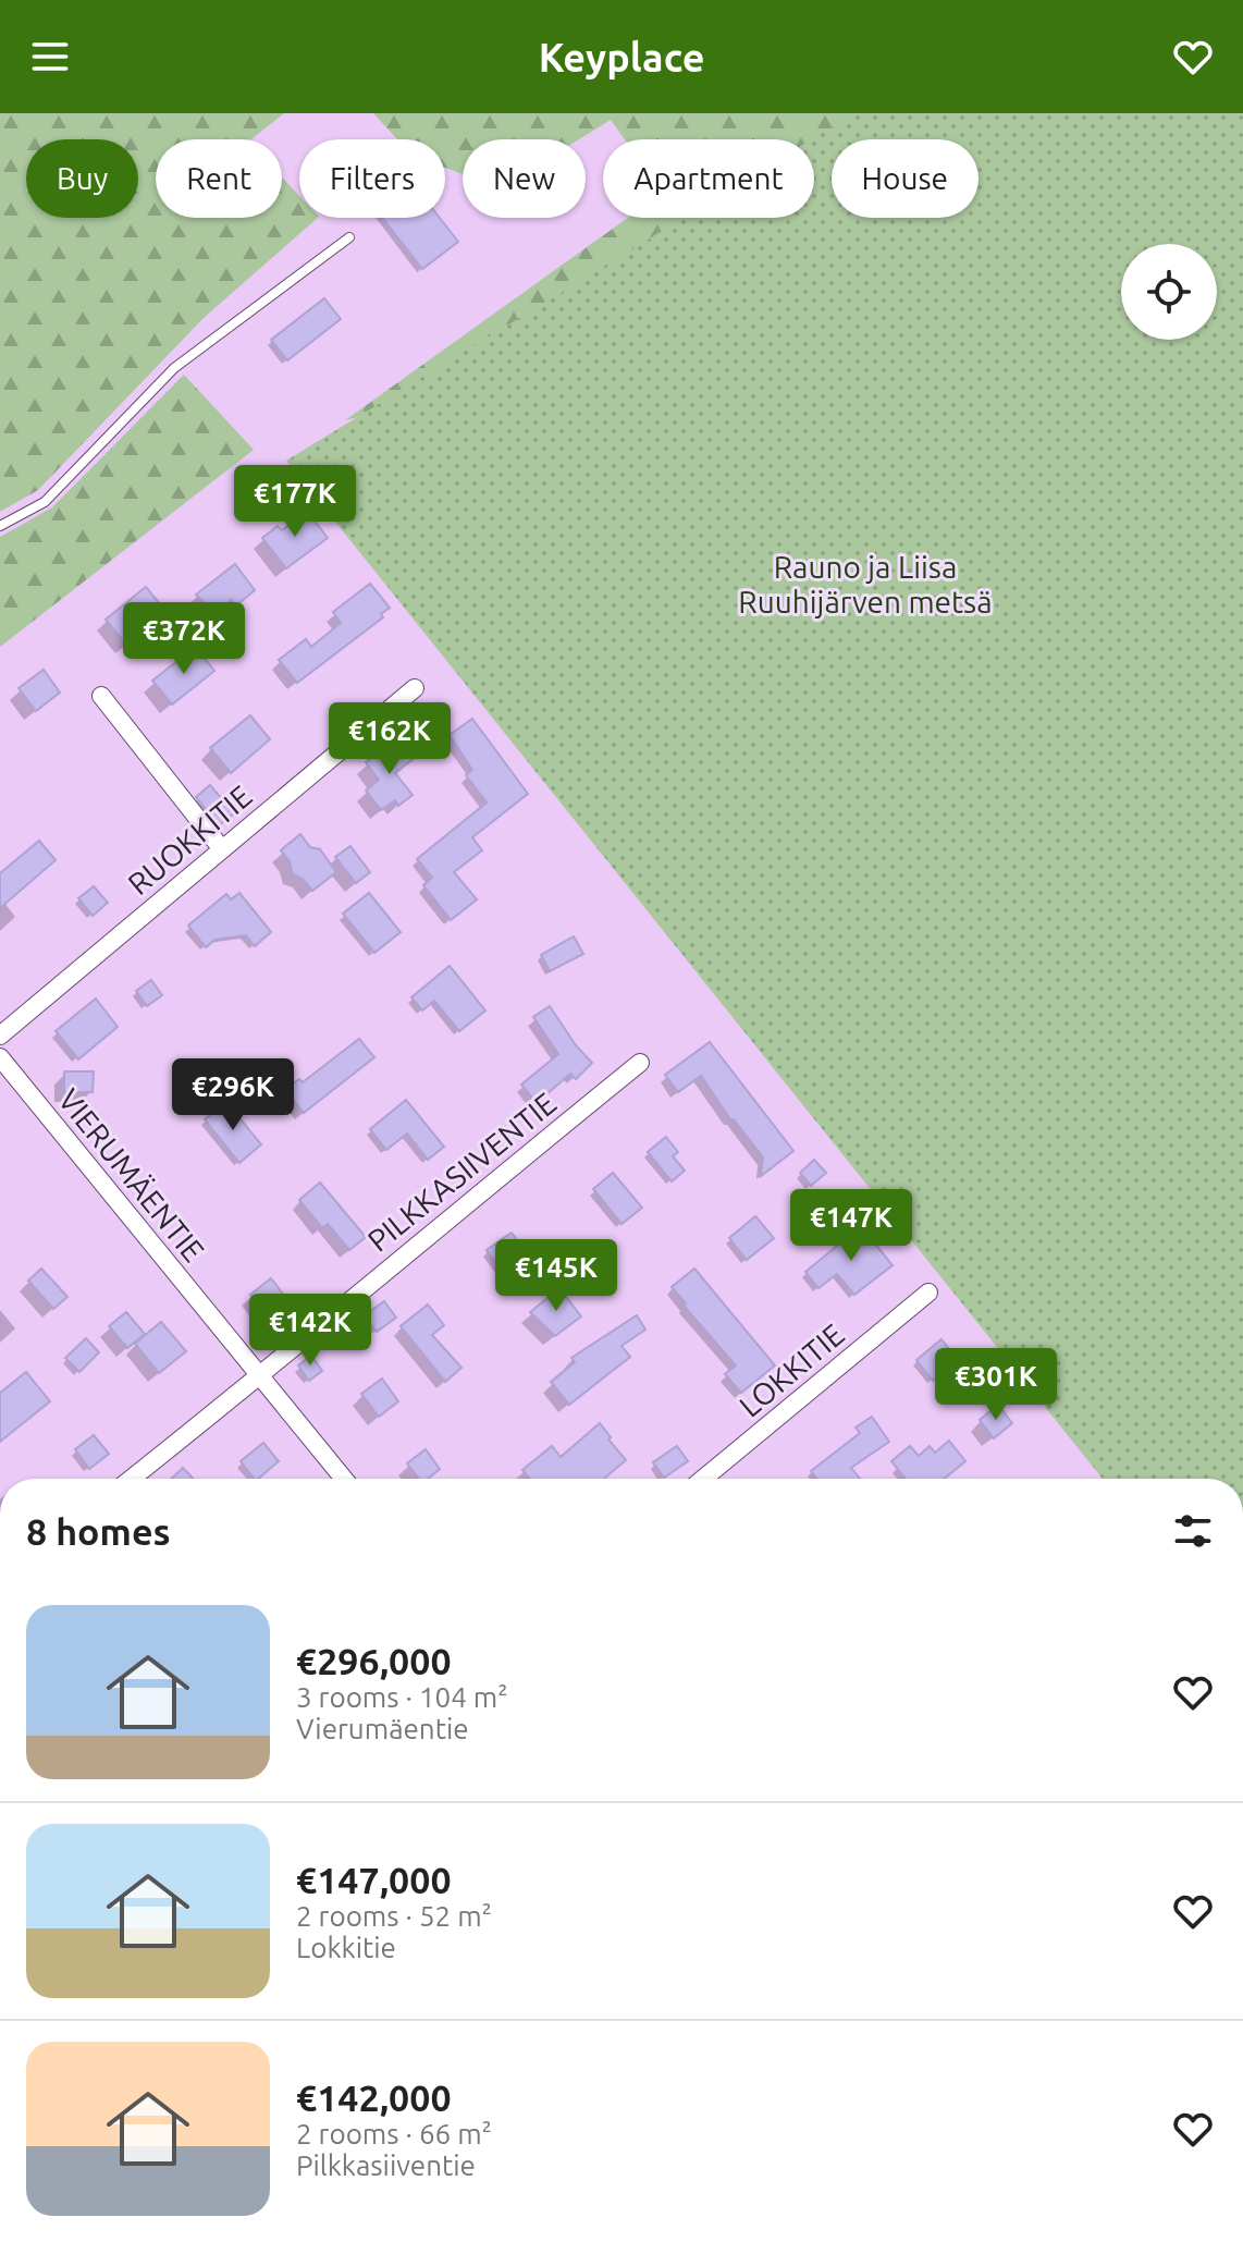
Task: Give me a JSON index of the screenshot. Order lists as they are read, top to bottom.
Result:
{
  "streets": {
    "street": [
      "RUOKKITIE",
      "PILKKASIIVENTIE",
      "VIERUMÄENTIE",
      "LOKKITIE"
    ]
  },
  "crossings": [
    ["PILKKASIIVENTIE", "VIERUMÄENTIE"]
  ],
  "parks": ["Rauno ja Liisa Ruuhijärven metsä"],
  "page": {
    "header": "Keyplace",
    "chip": [
      "Buy",
      "Rent",
      "Filters",
      "New",
      "Apartment",
      "House"
    ],
    "price": [
      "€177K",
      "€372K",
      "€162K",
      "€296K",
      "€147K",
      "€145K",
      "€142K",
      "€301K"
    ],
    "heading": "8 homes",
    "list": [
      {
        "name": "€296,000",
        "note": "3 rooms · 104 m² · Vierumäentie"
      },
      {
        "name": "€147,000",
        "note": "2 rooms · 52 m² · Lokkitie"
      },
      {
        "name": "€142,000",
        "note": "2 rooms · 66 m² · Pilkkasiiventie"
      }
    ]
  }
}
